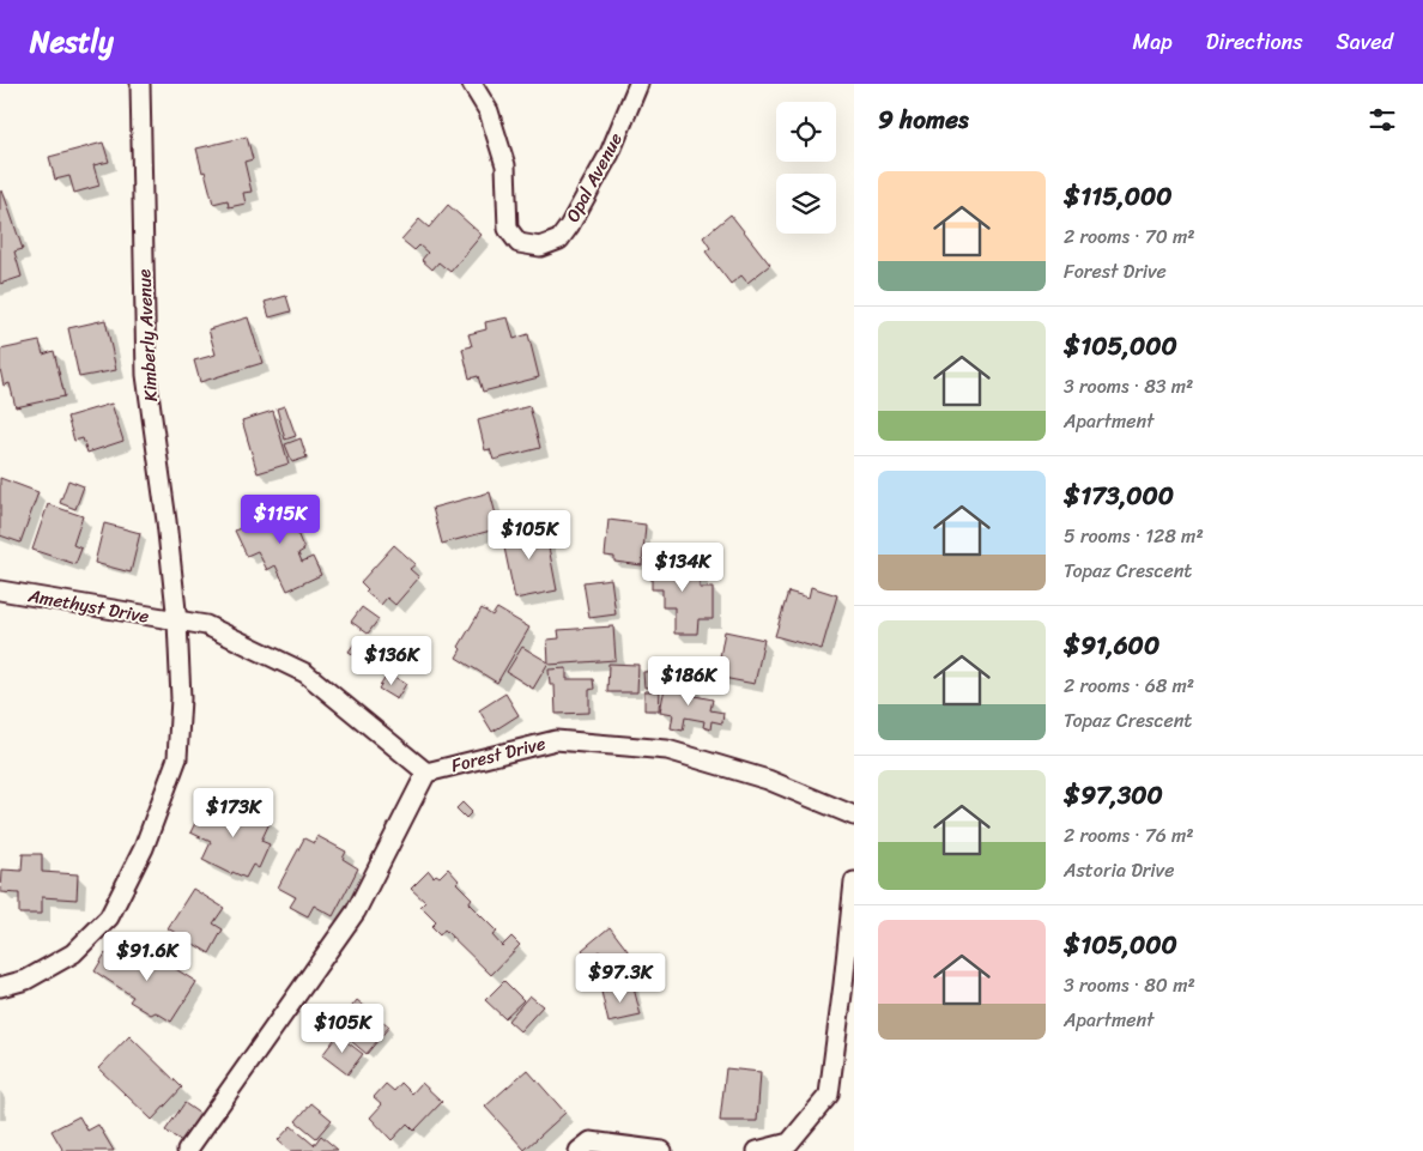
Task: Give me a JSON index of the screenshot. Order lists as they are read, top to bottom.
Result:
{
  "streets": {
    "street": [
      "Opal Avenue",
      "Kimberly Avenue",
      "Amethyst Drive",
      "Forest Drive"
    ]
  },
  "crossings": [
    ["Kimberly Avenue", "Amethyst Drive"],
    ["Kimberly Avenue", "Forest Drive"],
    ["Amethyst Drive", "Forest Drive"]
  ],
  "page": {
    "header": "Nestly",
    "nav": ["Map", "Directions", "Saved"],
    "heading": "9 homes",
    "list": [
      {
        "name": "$115,000",
        "note": "2 rooms · 70 m² · Forest Drive"
      },
      {
        "name": "$105,000",
        "note": "3 rooms · 83 m² · Apartment"
      },
      {
        "name": "$173,000",
        "note": "5 rooms · 128 m² · Topaz Crescent"
      },
      {
        "name": "$91,600",
        "note": "2 rooms · 68 m² · Topaz Crescent"
      },
      {
        "name": "$97,300",
        "note": "2 rooms · 76 m² · Astoria Drive"
      },
      {
        "name": "$105,000",
        "note": "3 rooms · 80 m² · Apartment"
      }
    ],
    "price": [
      "$115K",
      "$105K",
      "$134K",
      "$136K",
      "$186K",
      "$173K",
      "$91.6K",
      "$97.3K",
      "$105K"
    ]
  }
}
